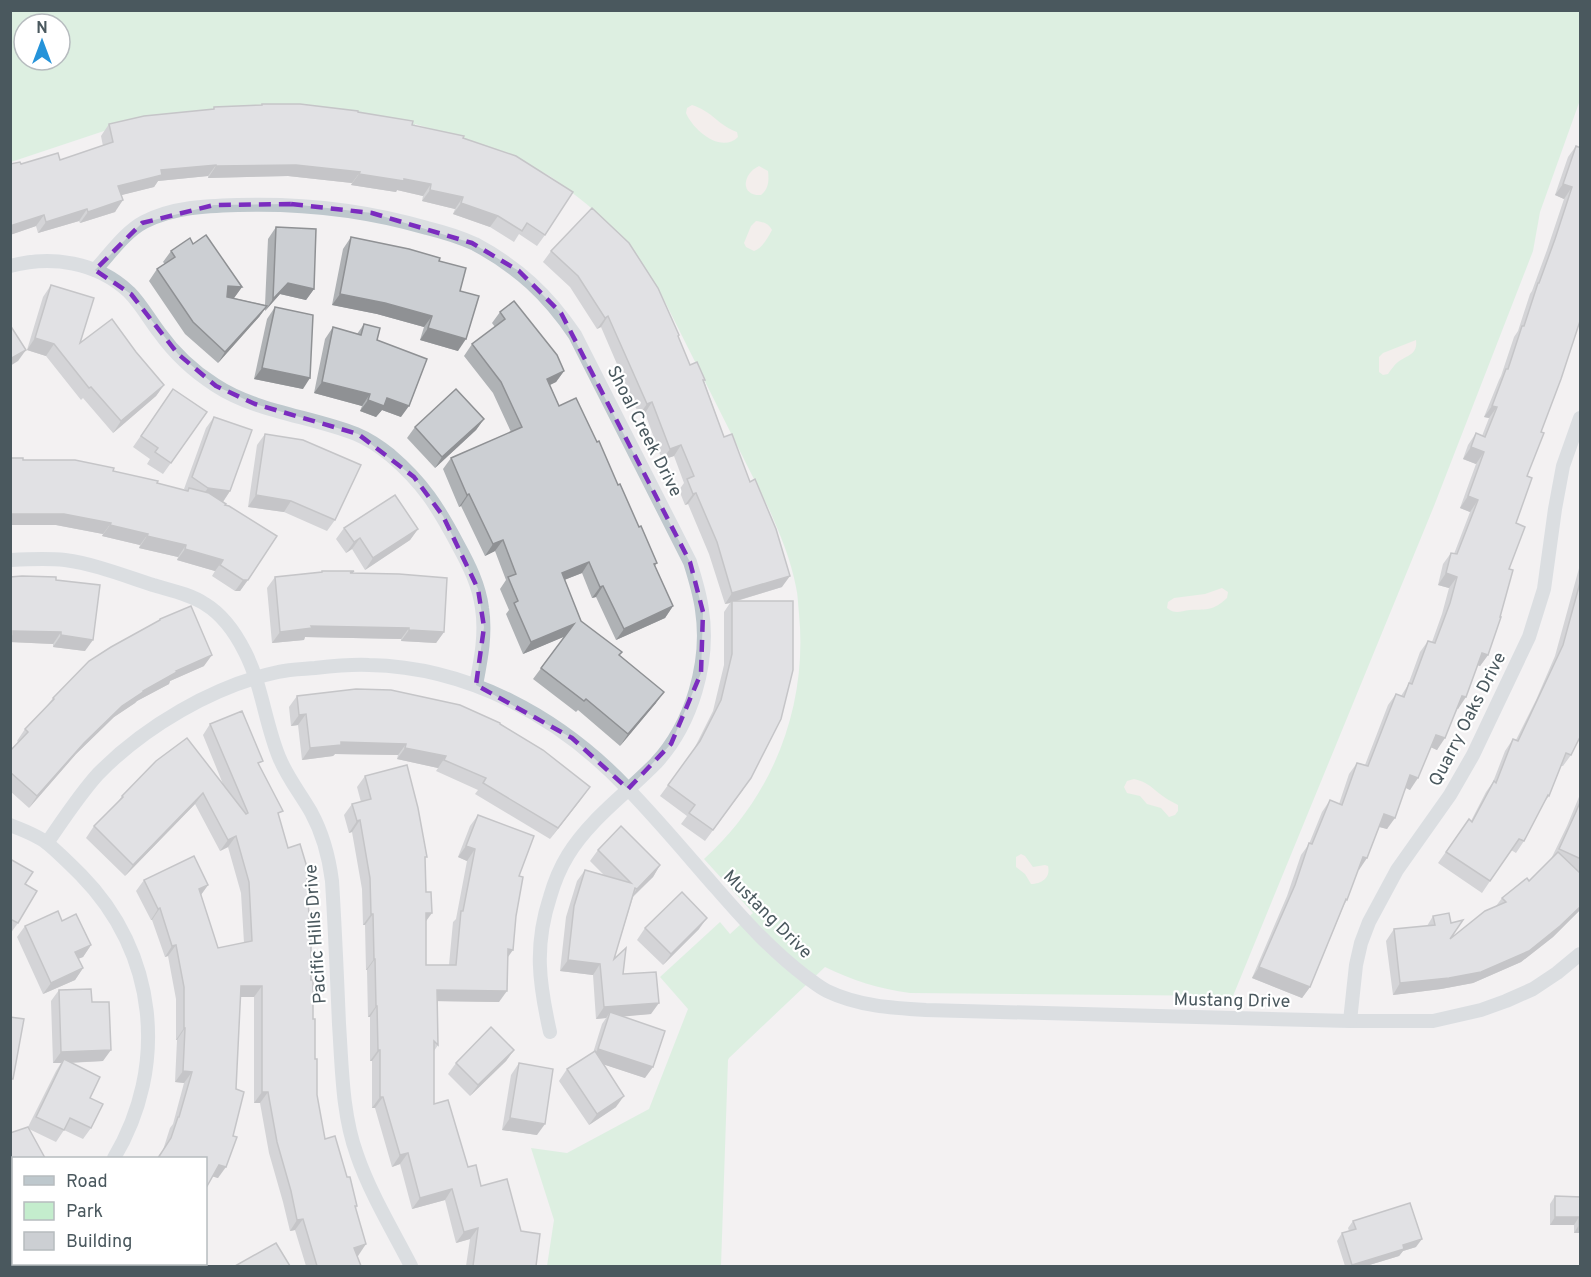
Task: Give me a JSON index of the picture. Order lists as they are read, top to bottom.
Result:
{
  "streets": {
    "street": [
      "Shoal Creek Drive",
      "Quarry Oaks Drive",
      "Mustang Drive",
      "Pacific Hills Drive"
    ]
  },
  "crossings": [
    ["Shoal Creek Drive", "Mustang Drive"],
    ["Quarry Oaks Drive", "Mustang Drive"],
    ["Mustang Drive", "Pacific Hills Drive"]
  ],
  "legend": ["Road", "Park", "Building"],
  "north": "top"
}
